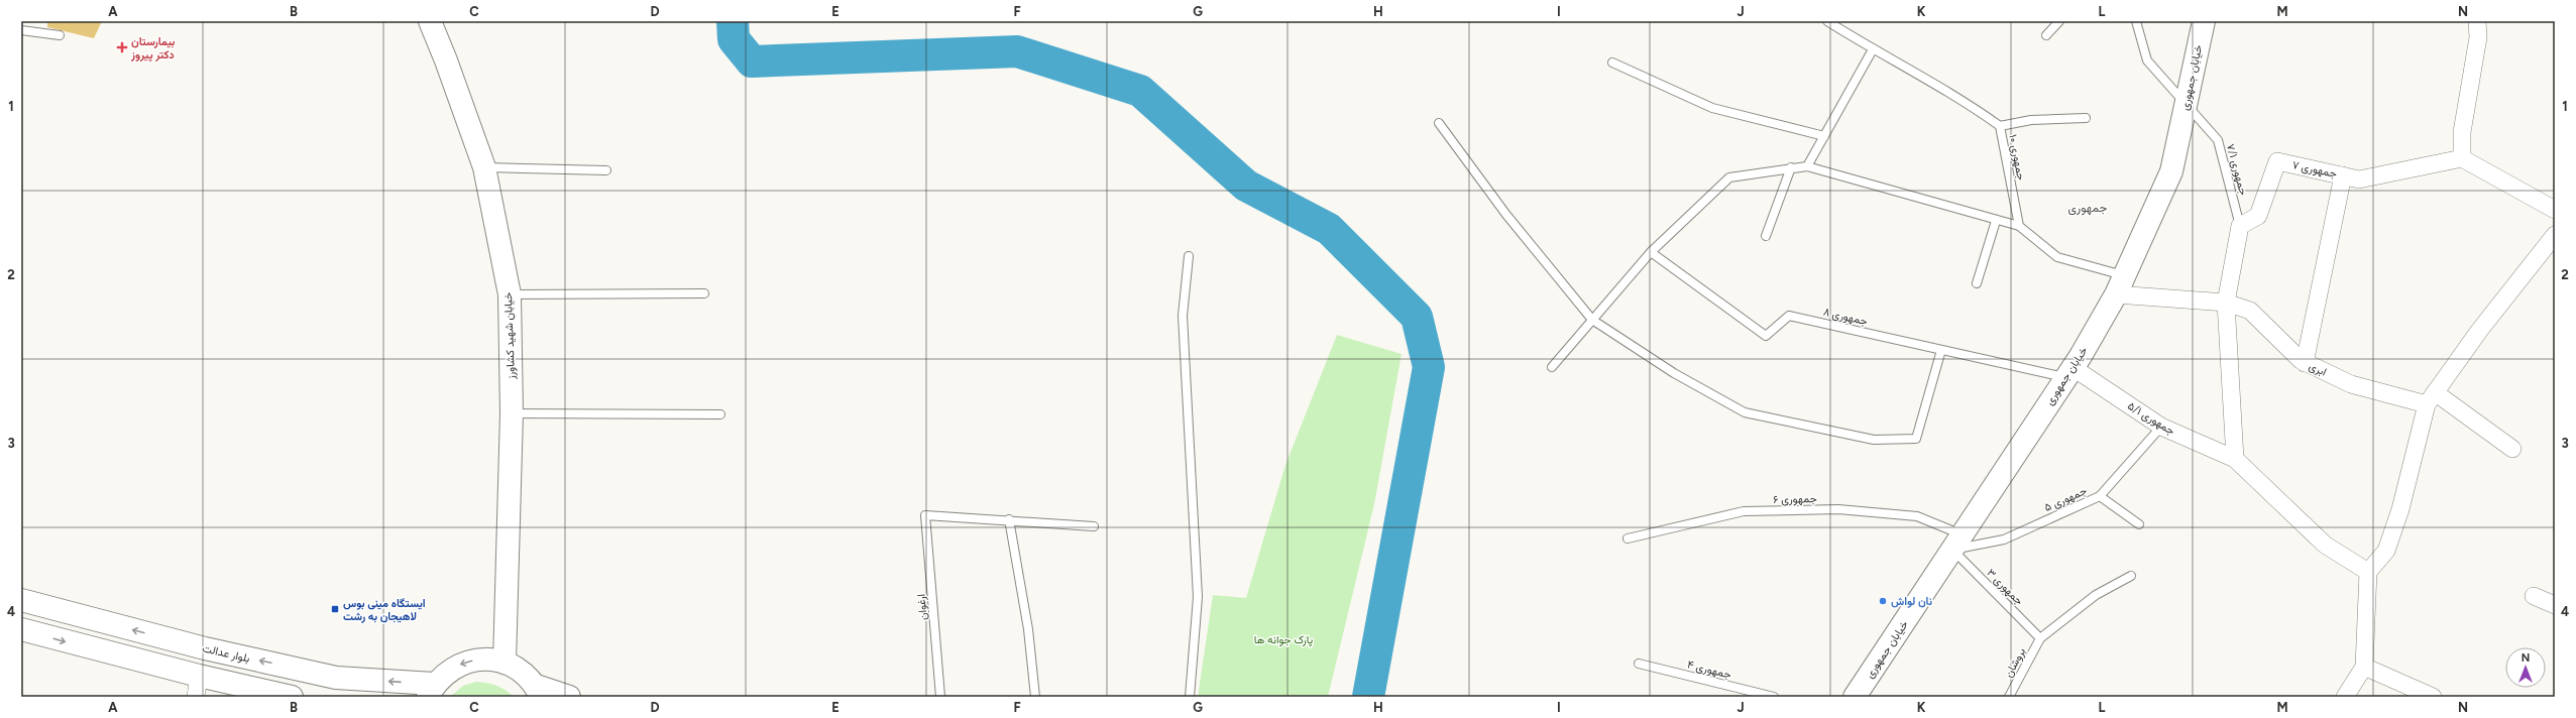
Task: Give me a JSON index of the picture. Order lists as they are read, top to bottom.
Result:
{
  "streets": {
    "main road": ["خیابان جمهوری", "خیابان شهید کشاورز", "بلوار عدالت"],
    "street": ["جمهوری ۷", "ابری", "جمهوری ۵/۱"],
    "lane": [
      "جمهوری ۱۰",
      "جمهوری ۷/۱",
      "جمهوری ۸",
      "جمهوری ۶",
      "جمهوری ۵",
      "جمهوری ۳",
      "ارغوان",
      "بروشان",
      "جمهوری ۴"
    ]
  },
  "crossings": [
    ["خیابان جمهوری", "جمهوری ۷/۱"],
    ["خیابان جمهوری", "جمهوری ۸"],
    ["خیابان جمهوری", "جمهوری ۵/۱"],
    ["خیابان جمهوری", "جمهوری ۶"],
    ["خیابان جمهوری", "جمهوری ۵"],
    ["خیابان جمهوری", "جمهوری ۳"],
    ["جمهوری ۷/۱", "جمهوری ۷"],
    ["جمهوری ۸", "جمهوری ۵/۱"],
    ["جمهوری ۵/۱", "جمهوری ۵"],
    ["جمهوری ۶", "جمهوری ۵"],
    ["جمهوری ۶", "جمهوری ۳"],
    ["جمهوری ۵", "جمهوری ۳"],
    ["جمهوری ۳", "بروشان"]
  ],
  "districts": ["جمهوری"],
  "parks": ["پارک جوانه ها"],
  "places": {
    "health": ["بیمارستان دکتر پیروز"],
    "other": ["نان لواش"],
    "transit": ["ایستگاه مینی بوس لاهیجان به رشت"]
  },
  "north": "top",
  "grid": {
    "columns": [
      "A",
      "B",
      "C",
      "D",
      "E",
      "F",
      "G",
      "H",
      "I",
      "J",
      "K",
      "L",
      "M",
      "N"
    ],
    "rows": [
      "1",
      "2",
      "3",
      "4"
    ]
  }
}
